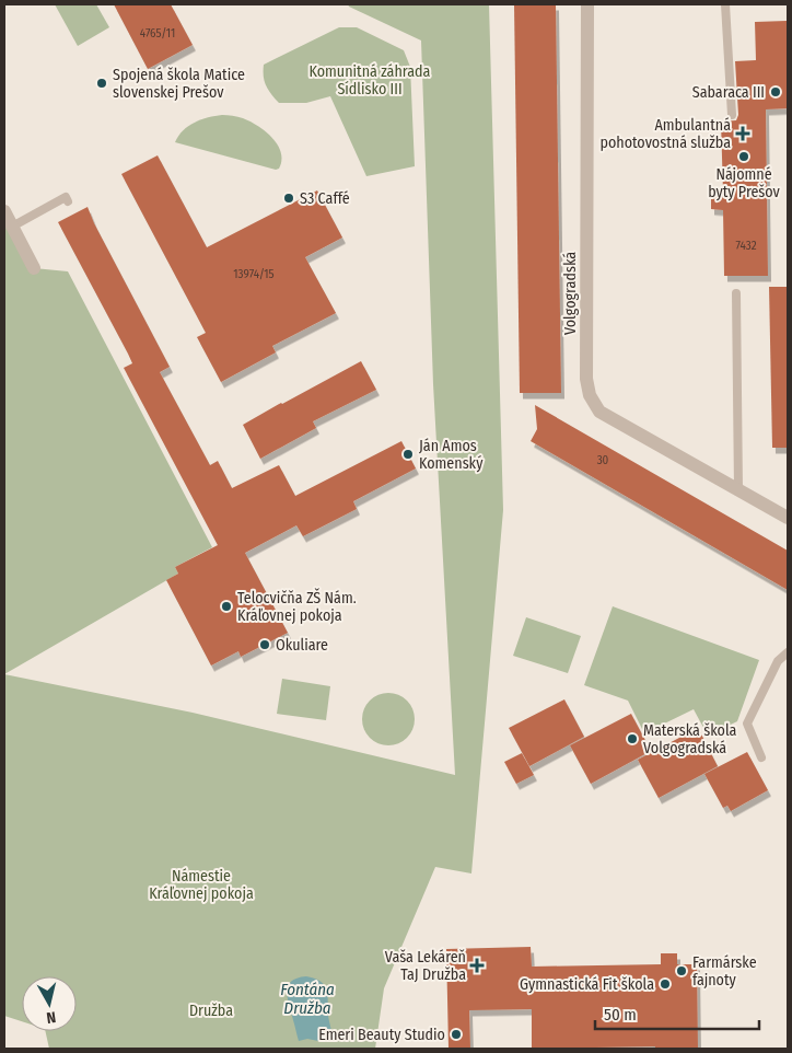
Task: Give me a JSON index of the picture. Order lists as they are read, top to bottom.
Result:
{
  "streets": {
    "street": ["Volgogradská"]
  },
  "water": ["Fontána Družba"],
  "parks": ["Komunitná záhrada Sídlisko III", "Námestie Kráľovnej pokoja", "Družba"],
  "places": {
    "other": [
      "Spojená škola Matice slovenskej Prešov",
      "Sabaraca III",
      "Nájomné byty Prešov",
      "S3 Caffé",
      "Ján Amos Komenský",
      "Telocvičňa ZŠ Nám. Kráľovnej pokoja",
      "Okuliare",
      "Materská škola Volgogradská",
      "Farmárske fajnoty",
      "Gymnastická Fit škola",
      "Emeri Beauty Studio"
    ],
    "health": ["Ambulantná pohotovostná služba", "Vaša Lekáreň TaJ Družba"]
  },
  "house_numbers": [
    "4765/11",
    "7432",
    "13974/15",
    "30"
  ],
  "scale_bar": "50 m",
  "north": "bottom"
}
